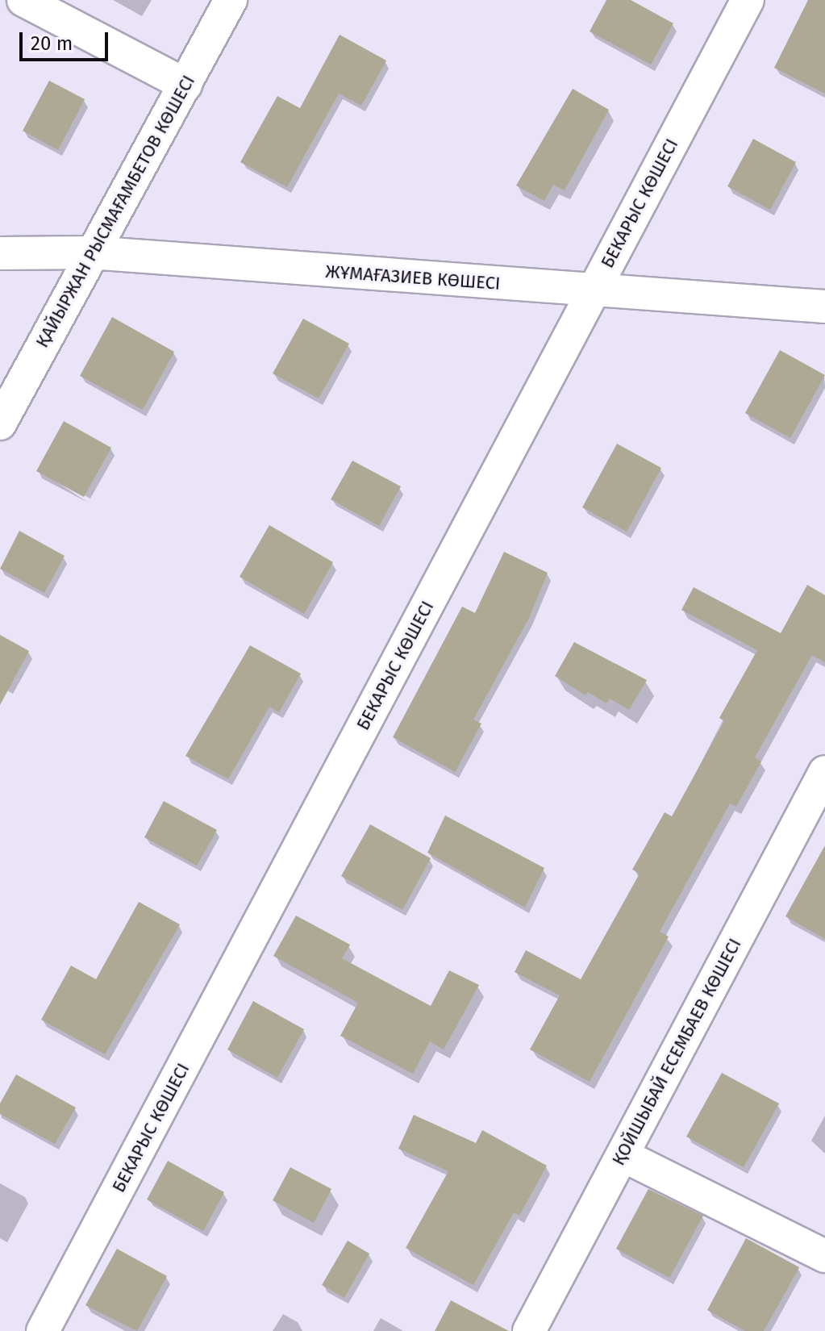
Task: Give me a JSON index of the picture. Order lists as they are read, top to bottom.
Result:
{
  "streets": {
    "street": [
      "БЕКАРЫС КӨШЕСІ",
      "ҚАЙЫРЖАН РЫСМАҒАМБЕТОВ КӨШЕСІ",
      "ЖҰМАҒАЗИЕВ КӨШЕСІ",
      "ҚОЙШЫБАЙ ЕСЕМБАЕВ КӨШЕСІ"
    ]
  },
  "crossings": [
    ["БЕКАРЫС КӨШЕСІ", "ЖҰМАҒАЗИЕВ КӨШЕСІ"],
    ["ҚАЙЫРЖАН РЫСМАҒАМБЕТОВ КӨШЕСІ", "ЖҰМАҒАЗИЕВ КӨШЕСІ"]
  ],
  "scale_bar": "20 m"
}
